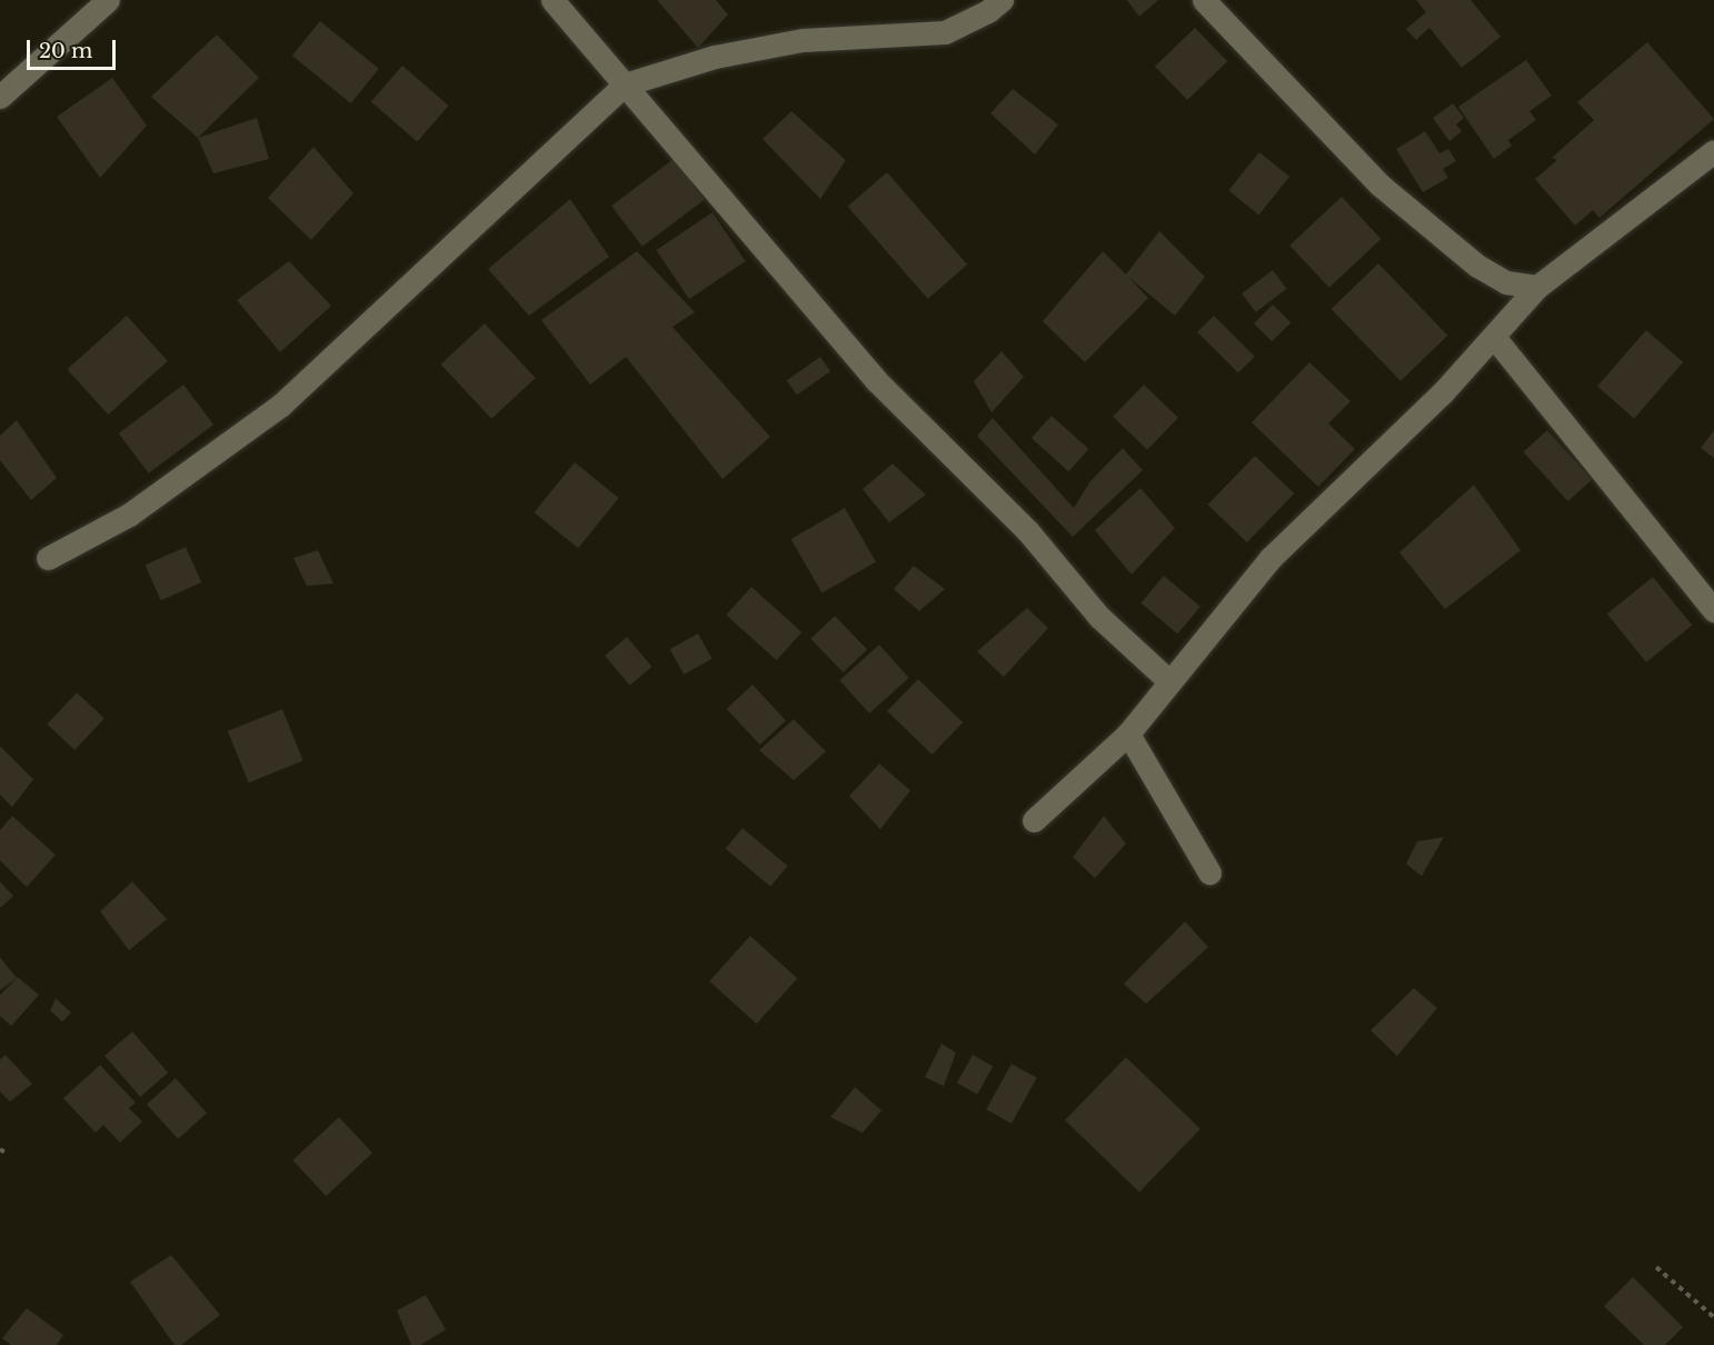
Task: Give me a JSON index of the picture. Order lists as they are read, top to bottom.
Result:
{
  "scale_bar": "20 m"
}
